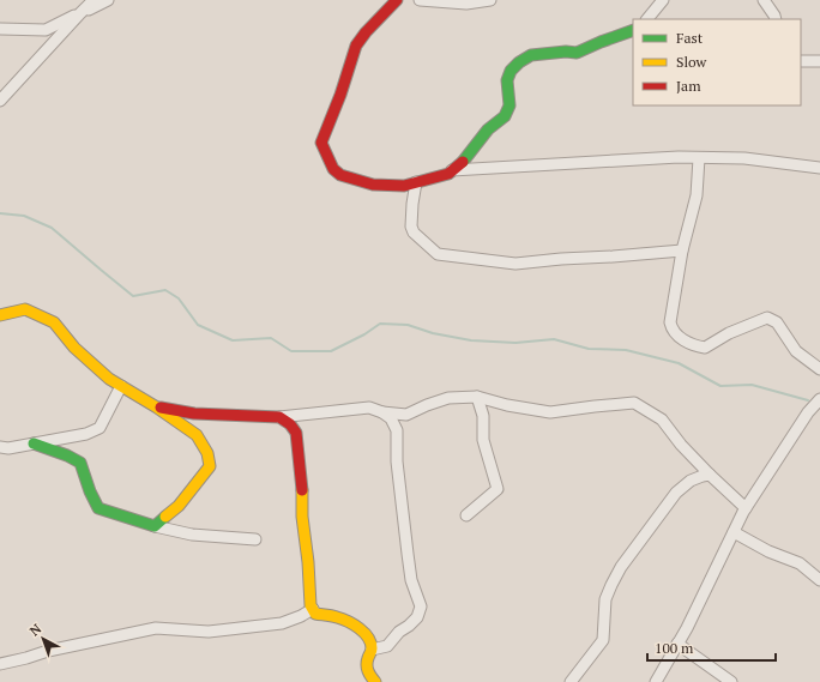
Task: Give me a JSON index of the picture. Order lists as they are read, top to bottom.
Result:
{
  "legend": ["Fast", "Slow", "Jam"],
  "scale_bar": "100 m",
  "north": "top left"
}
